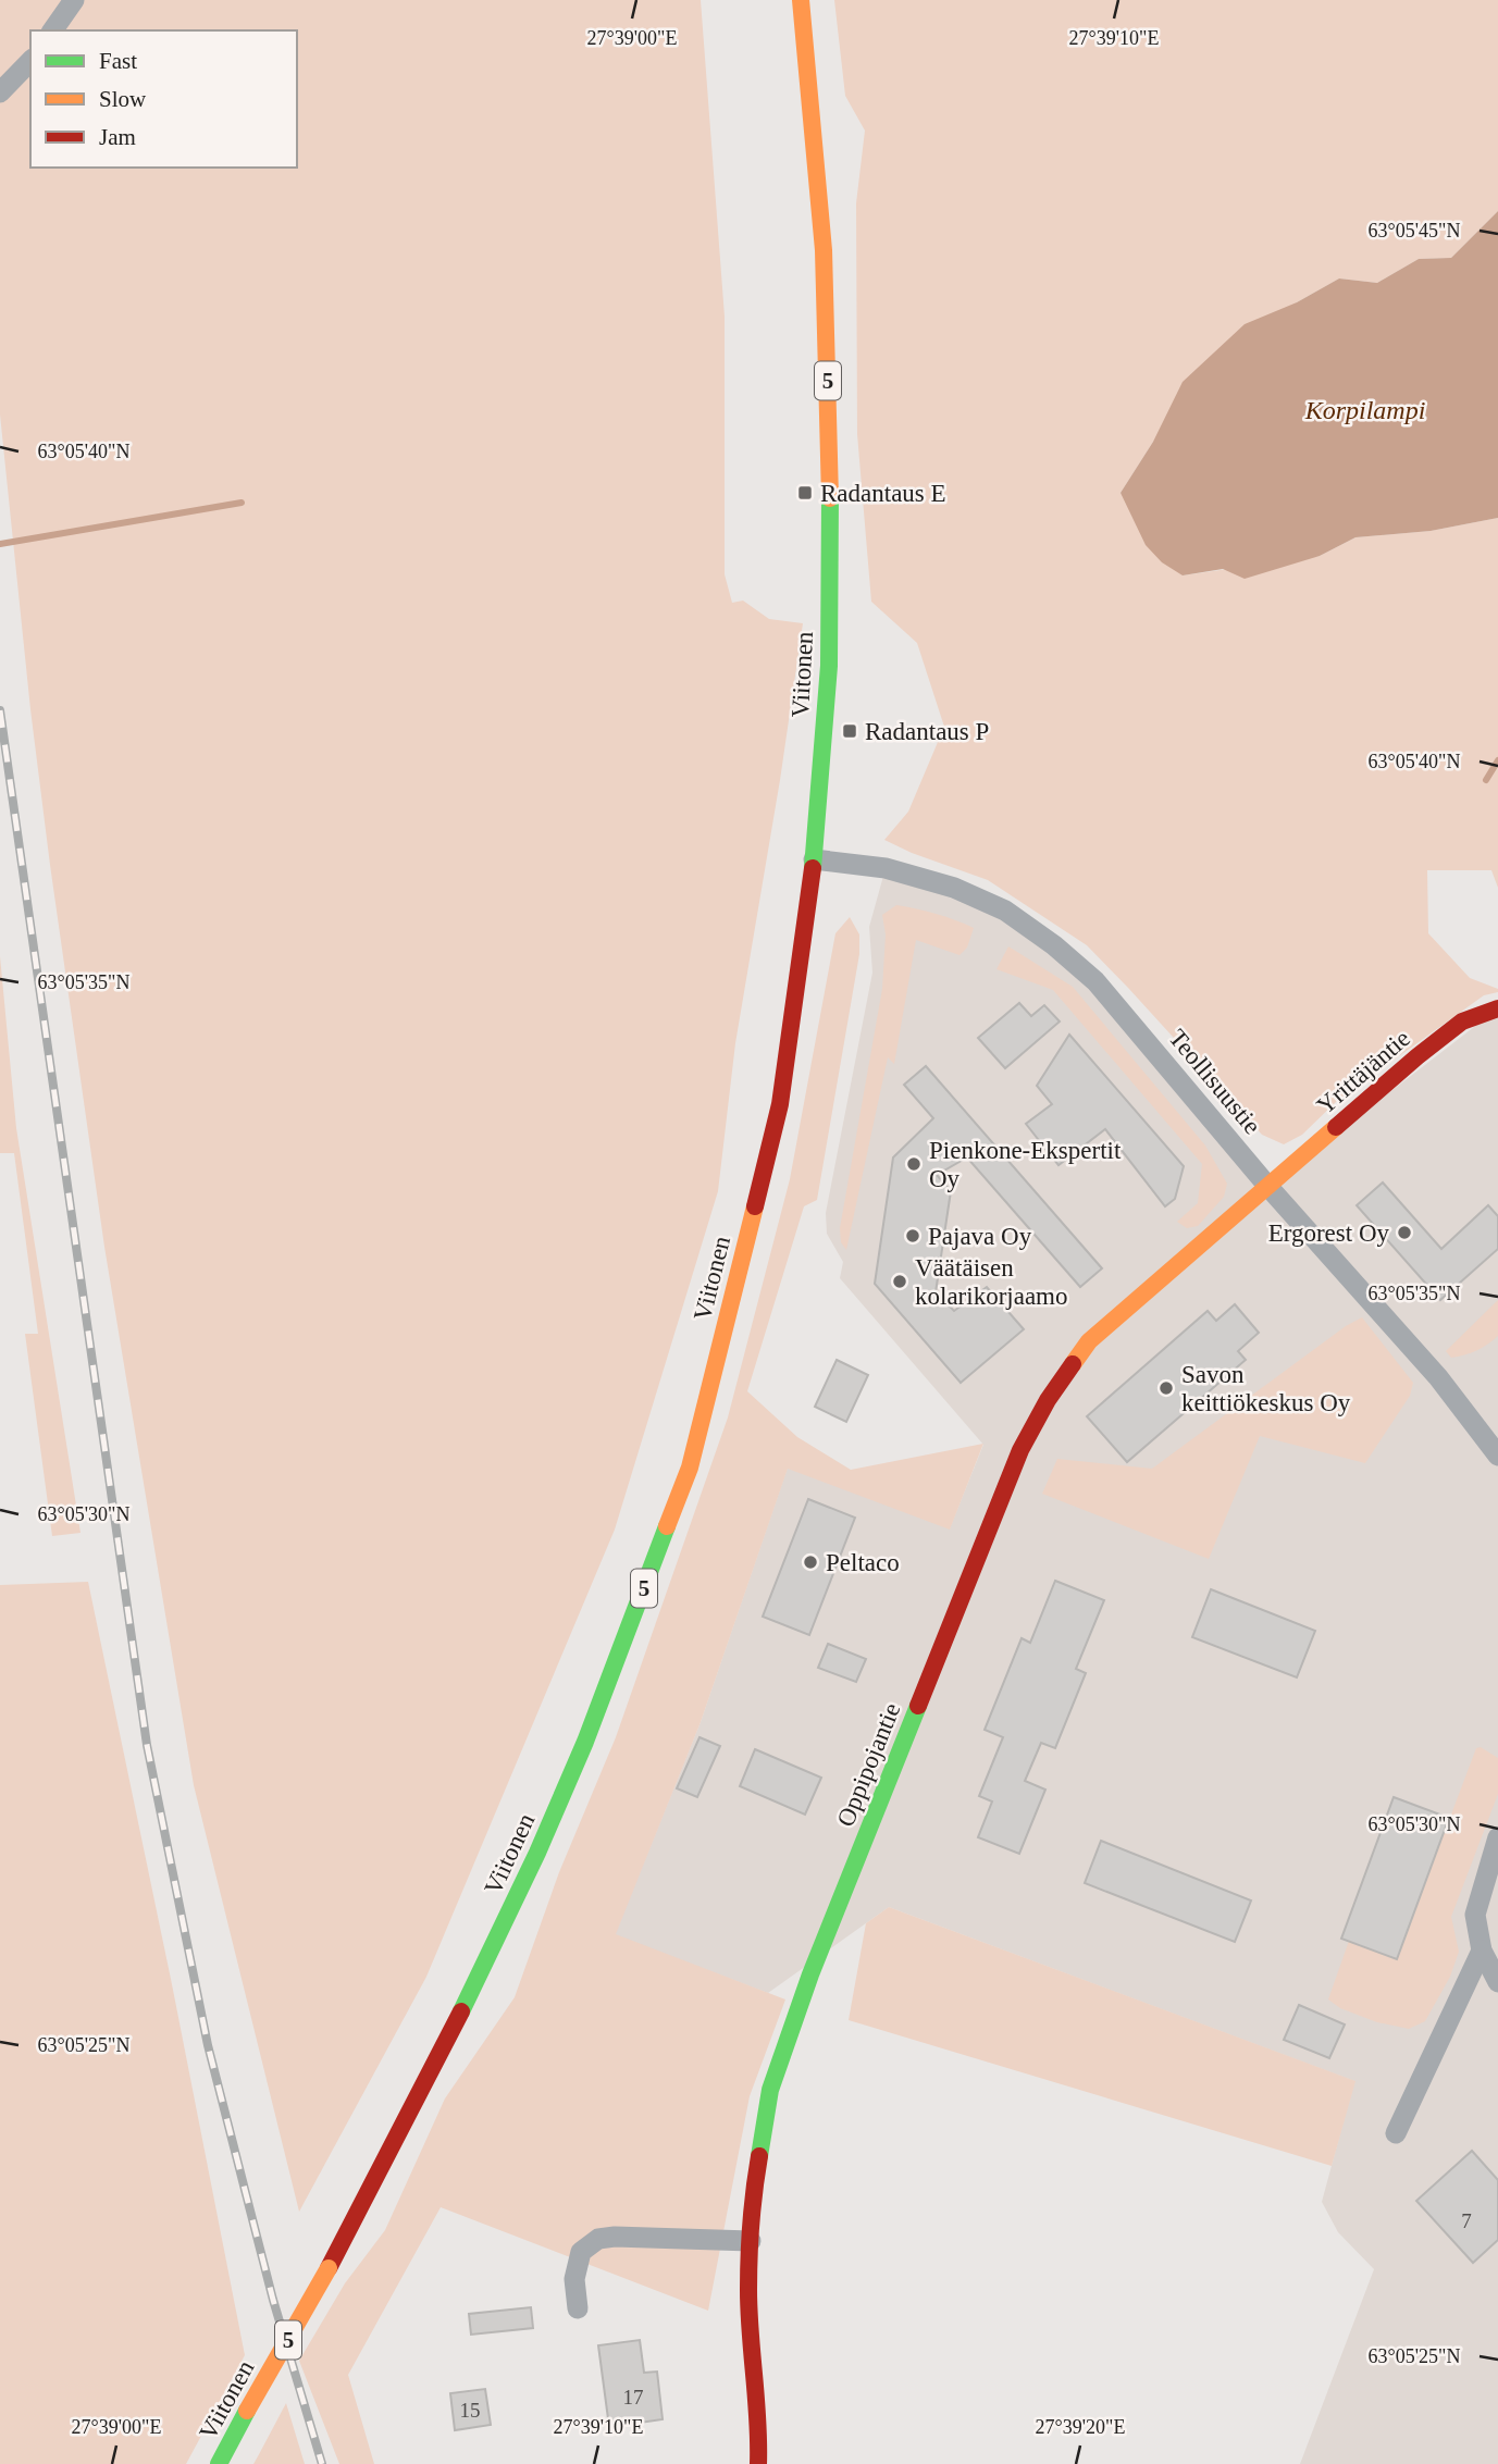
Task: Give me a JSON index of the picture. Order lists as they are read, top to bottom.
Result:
{
  "streets": {
    "main road": [
      "5",
      "Viitonen",
      "Yrittäjäntie",
      "Oppipojantie"
    ],
    "street": ["Teollisuustie"]
  },
  "crossings": [
    ["Viitonen", "Teollisuustie"],
    ["Yrittäjäntie", "Teollisuustie"],
    ["Yrittäjäntie", "Oppipojantie"],
    ["Teollisuustie", "Oppipojantie"]
  ],
  "water": ["Korpilampi"],
  "places": {
    "transit": ["Radantaus E", "Radantaus P"],
    "other": [
      "Pienkone-Ekspertit Oy",
      "Ergorest Oy",
      "Pajava Oy",
      "Väätäisen kolarikorjaamo",
      "Savon keittiökeskus Oy",
      "Peltaco"
    ]
  },
  "house_numbers": ["7", "17", "15"],
  "legend": ["Fast", "Slow", "Jam"],
  "coordinates": [
    "27°39'00\"E",
    "27°39'10\"E",
    "63°05'45\"N",
    "63°05'40\"N",
    "63°05'35\"N",
    "63°05'30\"N",
    "63°05'25\"N",
    "27°39'20\"E"
  ]
}
